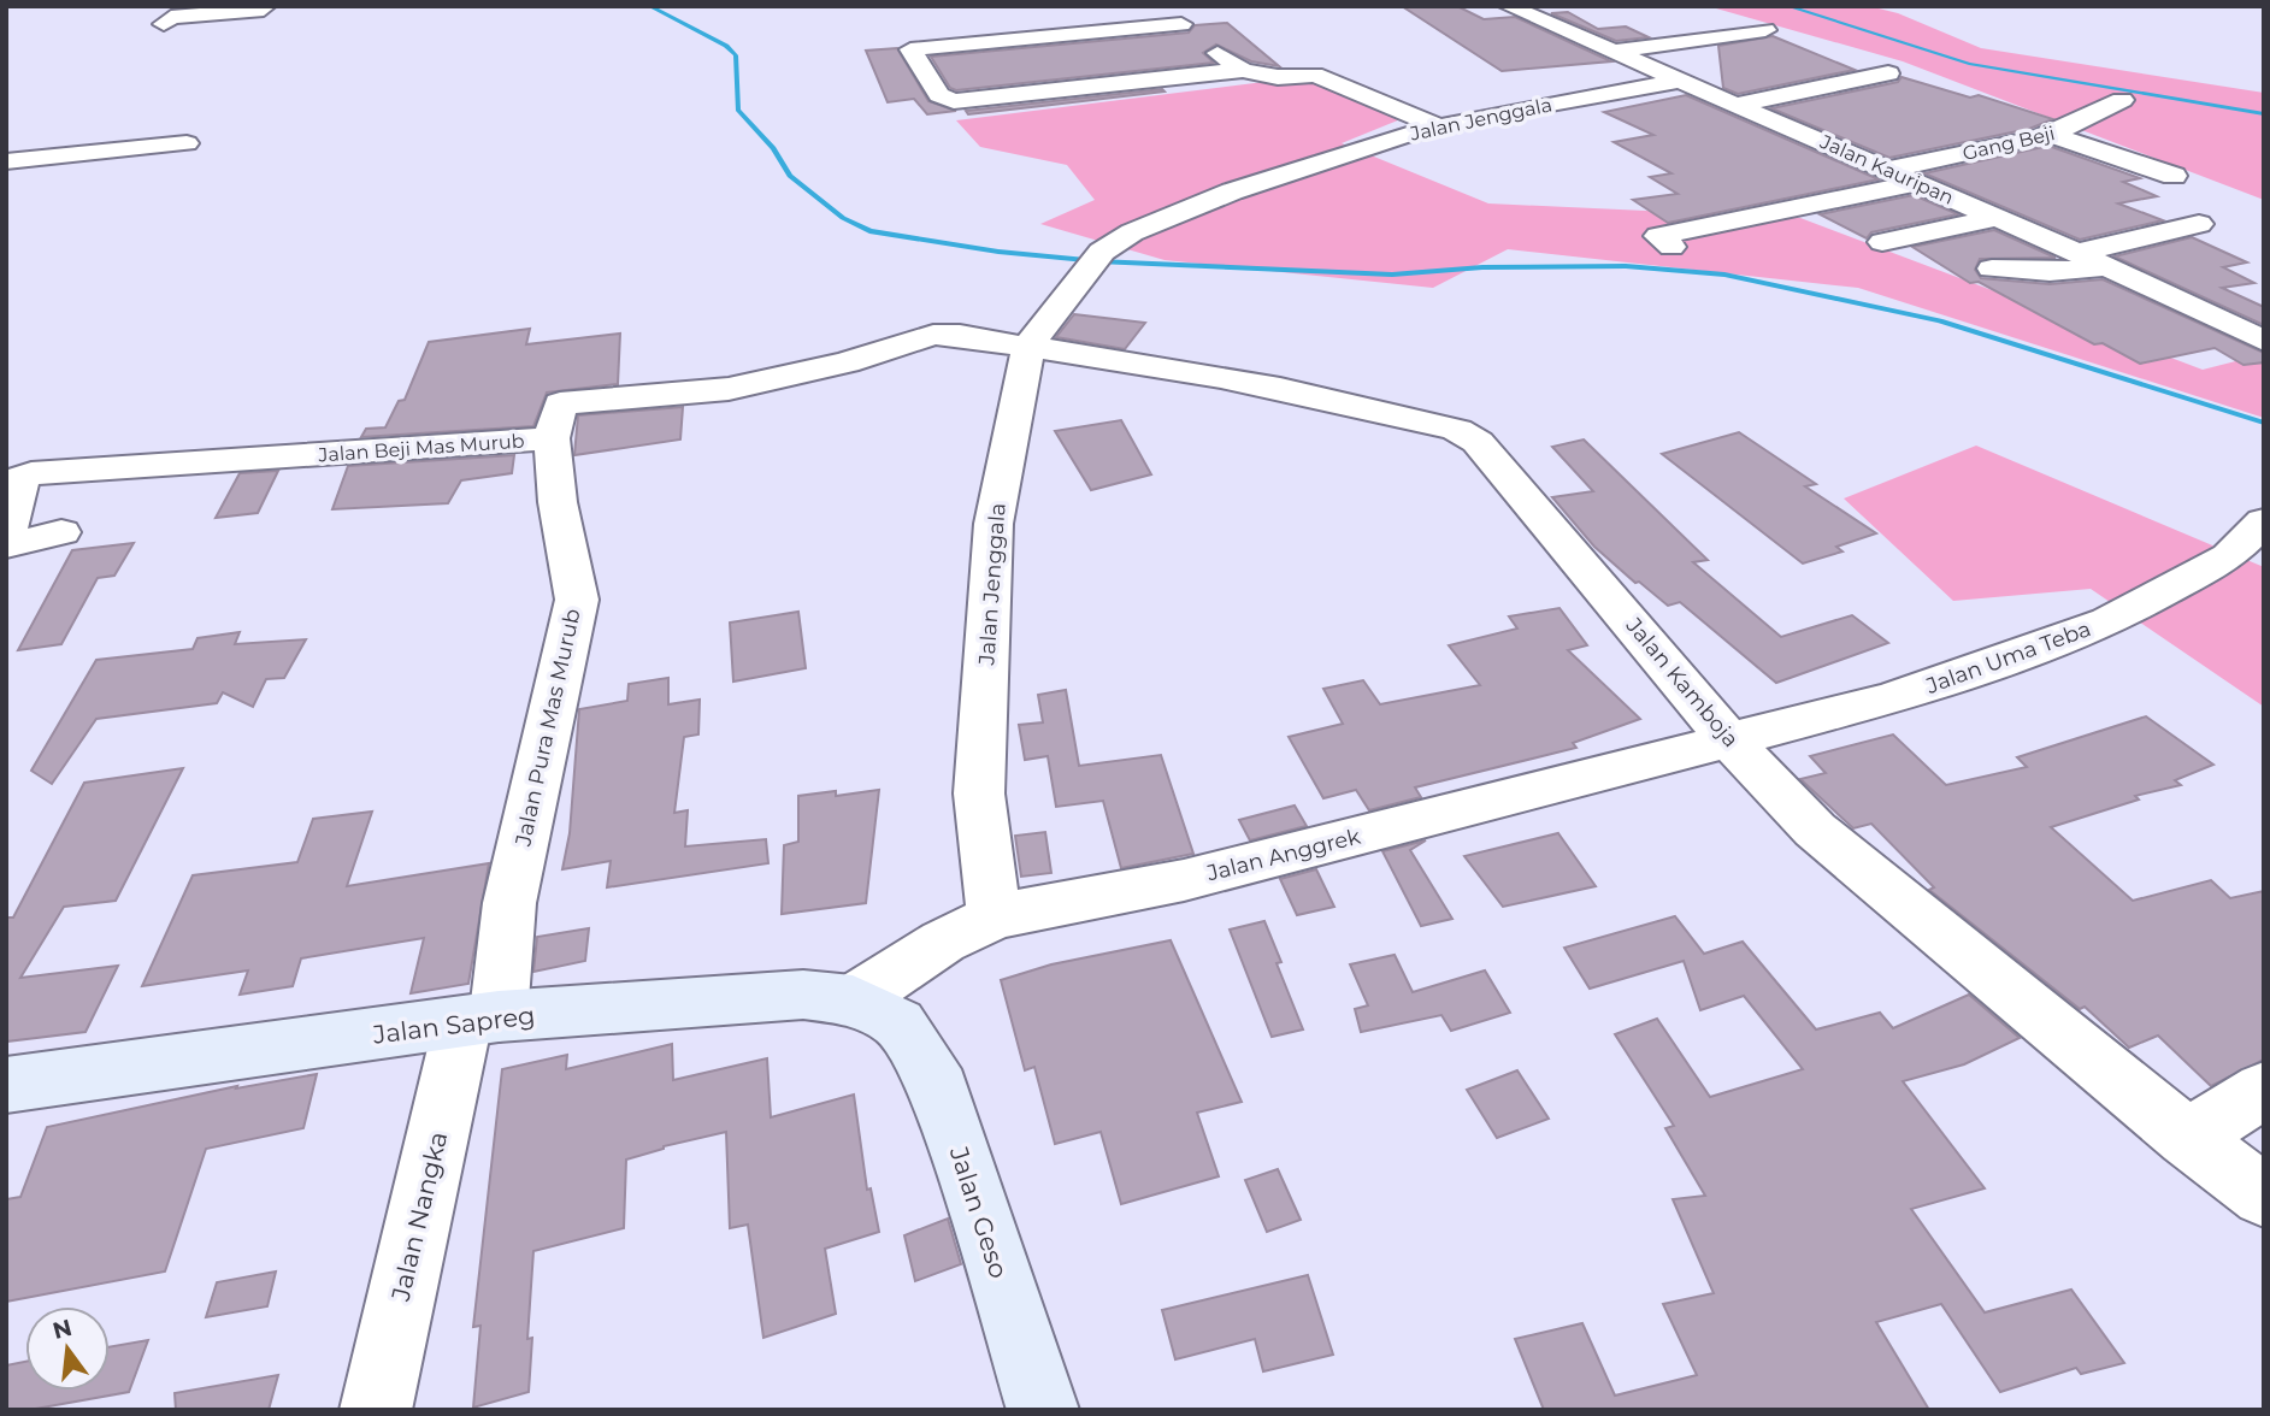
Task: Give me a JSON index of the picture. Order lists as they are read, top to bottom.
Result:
{
  "streets": {
    "main road": ["Jalan Sapreg", "Jalan Geso"],
    "street": [
      "Jalan Jenggala",
      "Gang Beji",
      "Jalan Kauripan",
      "Jalan Beji Mas Murub",
      "Jalan Uma Teba",
      "Jalan Kamboja",
      "Jalan Pura Mas Murub",
      "Jalan Anggrek",
      "Jalan Nangka"
    ]
  },
  "crossings": [
    ["Jalan Jenggala", "Jalan Kauripan"],
    ["Jalan Jenggala", "Jalan Beji Mas Murub"],
    ["Jalan Jenggala", "Jalan Kamboja"],
    ["Jalan Jenggala", "Jalan Anggrek"],
    ["Gang Beji", "Jalan Kauripan"],
    ["Jalan Beji Mas Murub", "Jalan Kamboja"],
    ["Jalan Beji Mas Murub", "Jalan Pura Mas Murub"],
    ["Jalan Uma Teba", "Jalan Kamboja"],
    ["Jalan Uma Teba", "Jalan Anggrek"],
    ["Jalan Kamboja", "Jalan Anggrek"],
    ["Jalan Pura Mas Murub", "Jalan Sapreg"],
    ["Jalan Pura Mas Murub", "Jalan Nangka"],
    ["Jalan Anggrek", "Jalan Sapreg"],
    ["Jalan Anggrek", "Jalan Geso"],
    ["Jalan Sapreg", "Jalan Geso"],
    ["Jalan Sapreg", "Jalan Nangka"]
  ],
  "north": "top"
}
